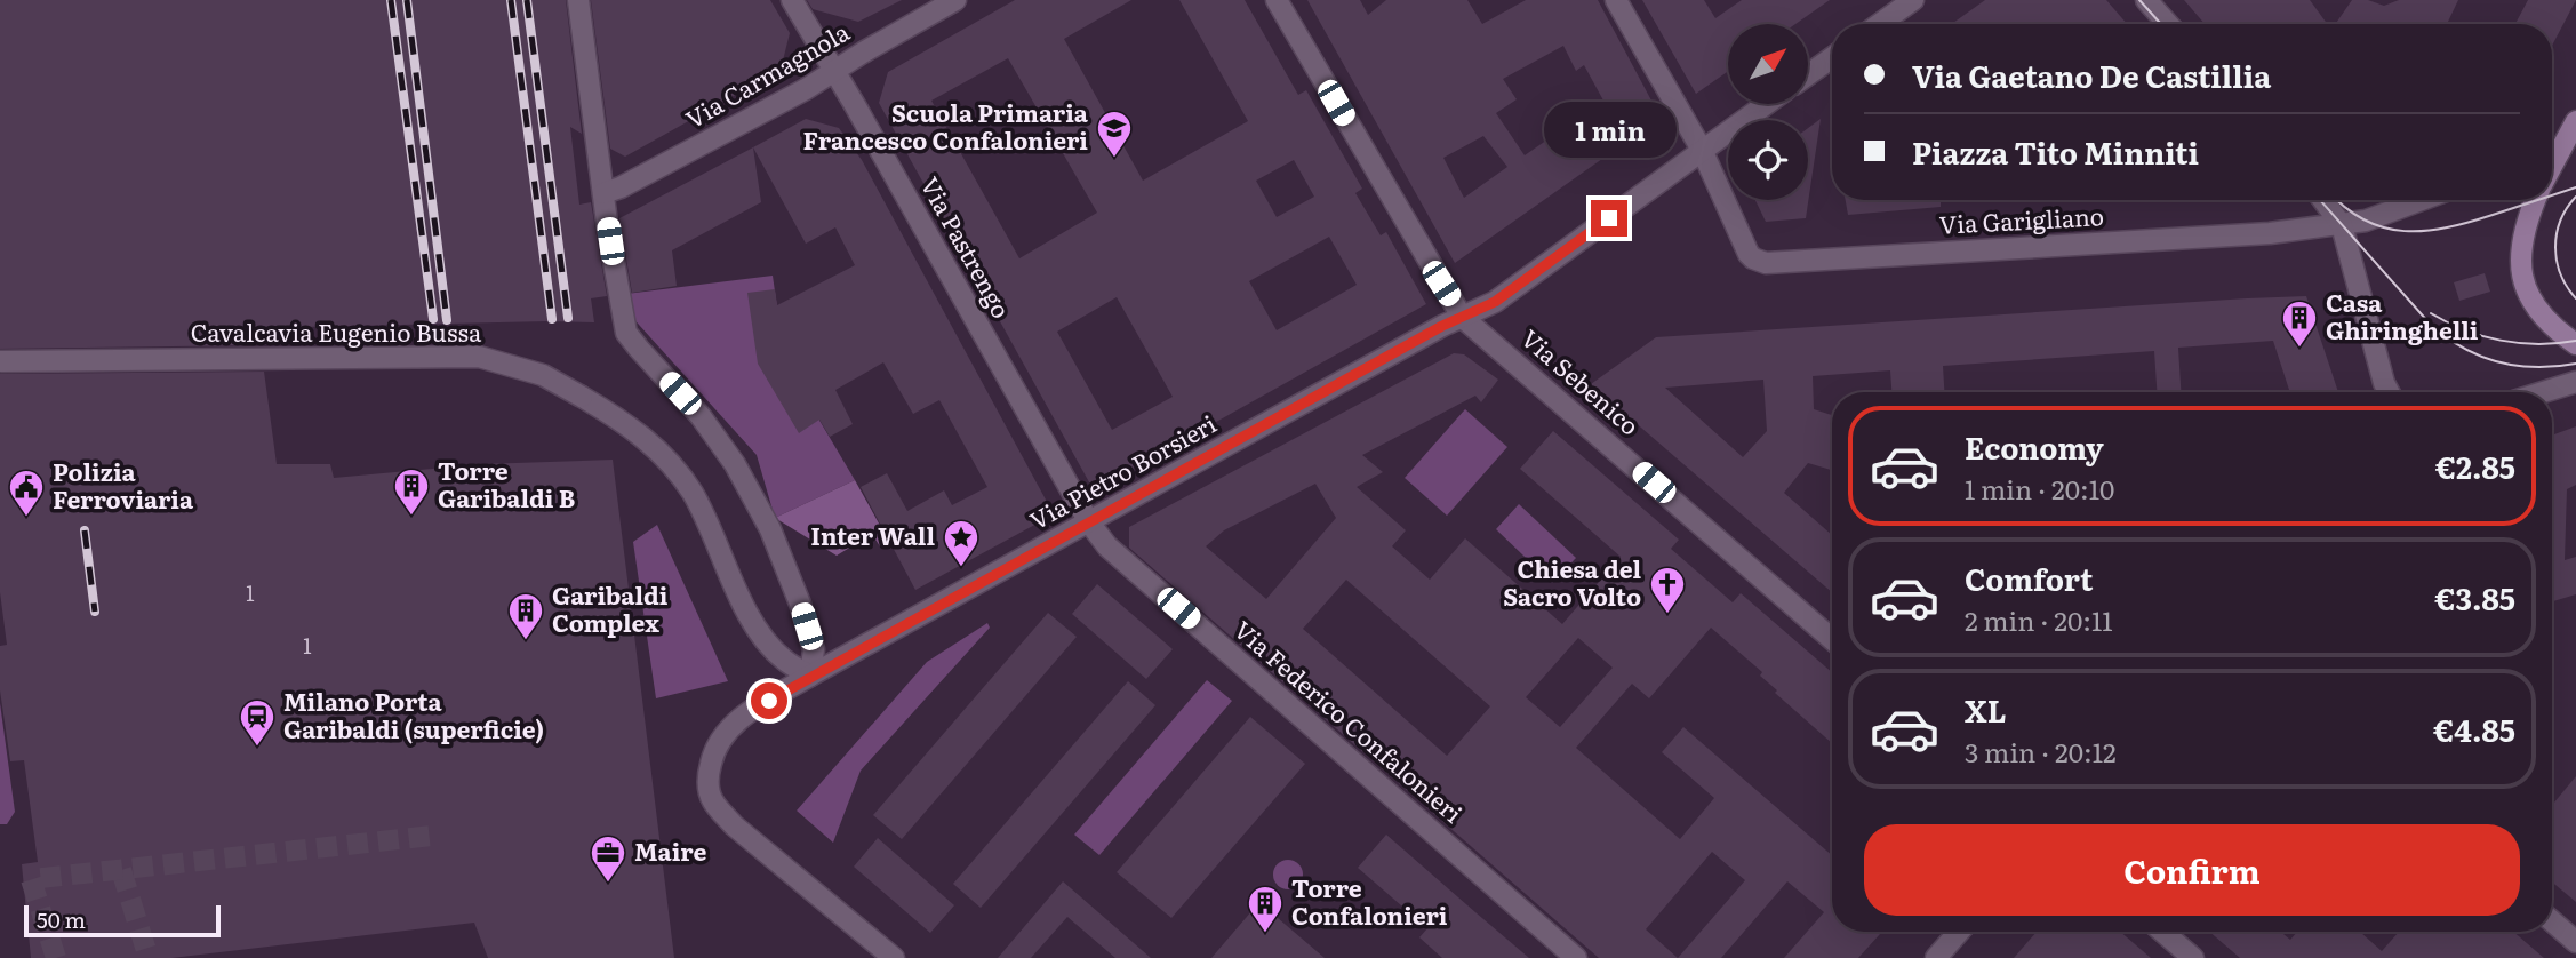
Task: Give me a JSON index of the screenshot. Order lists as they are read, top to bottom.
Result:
{
  "streets": {
    "street": [
      "Via Carmagnola",
      "Via Garigliano",
      "Via Pastrengo",
      "Cavalcavia Eugenio Bussa",
      "Via Sebenico",
      "Via Pietro Borsieri",
      "Via Federico Confalonieri"
    ]
  },
  "crossings": [
    ["Via Carmagnola", "Via Pastrengo"],
    ["Via Garigliano", "Via Pietro Borsieri"],
    ["Via Pastrengo", "Via Pietro Borsieri"],
    ["Via Pastrengo", "Via Federico Confalonieri"],
    ["Cavalcavia Eugenio Bussa", "Via Pietro Borsieri"],
    ["Via Sebenico", "Via Pietro Borsieri"],
    ["Via Pietro Borsieri", "Via Federico Confalonieri"]
  ],
  "places": {
    "school or university": ["Scuola Primaria Francesco Confalonieri"],
    "building": [
      "Casa Ghiringhelli",
      "Torre Garibaldi B",
      "Garibaldi Complex",
      "Torre Confalonieri"
    ],
    "public building": ["Polizia Ferroviaria"],
    "place": ["Inter Wall"],
    "church": ["Chiesa del Sacro Volto"],
    "station": ["Milano Porta Garibaldi (superficie)"],
    "office": ["Maire"]
  },
  "house_numbers": ["1", "1"],
  "scale_bar": "50 m",
  "north": "top right",
  "page": {
    "banner": ["Via Gaetano De Castillia", "Piazza Tito Minniti"],
    "bubble": "1 min",
    "list": [
      {
        "name": "Economy",
        "note": "1 min · 20:10",
        "value": "€2.85"
      },
      {
        "name": "Comfort",
        "note": "2 min · 20:11",
        "value": "€3.85"
      },
      {
        "name": "XL",
        "note": "3 min · 20:12",
        "value": "€4.85"
      }
    ],
    "buttons": "Confirm",
    "scale": "50 m"
  }
}
